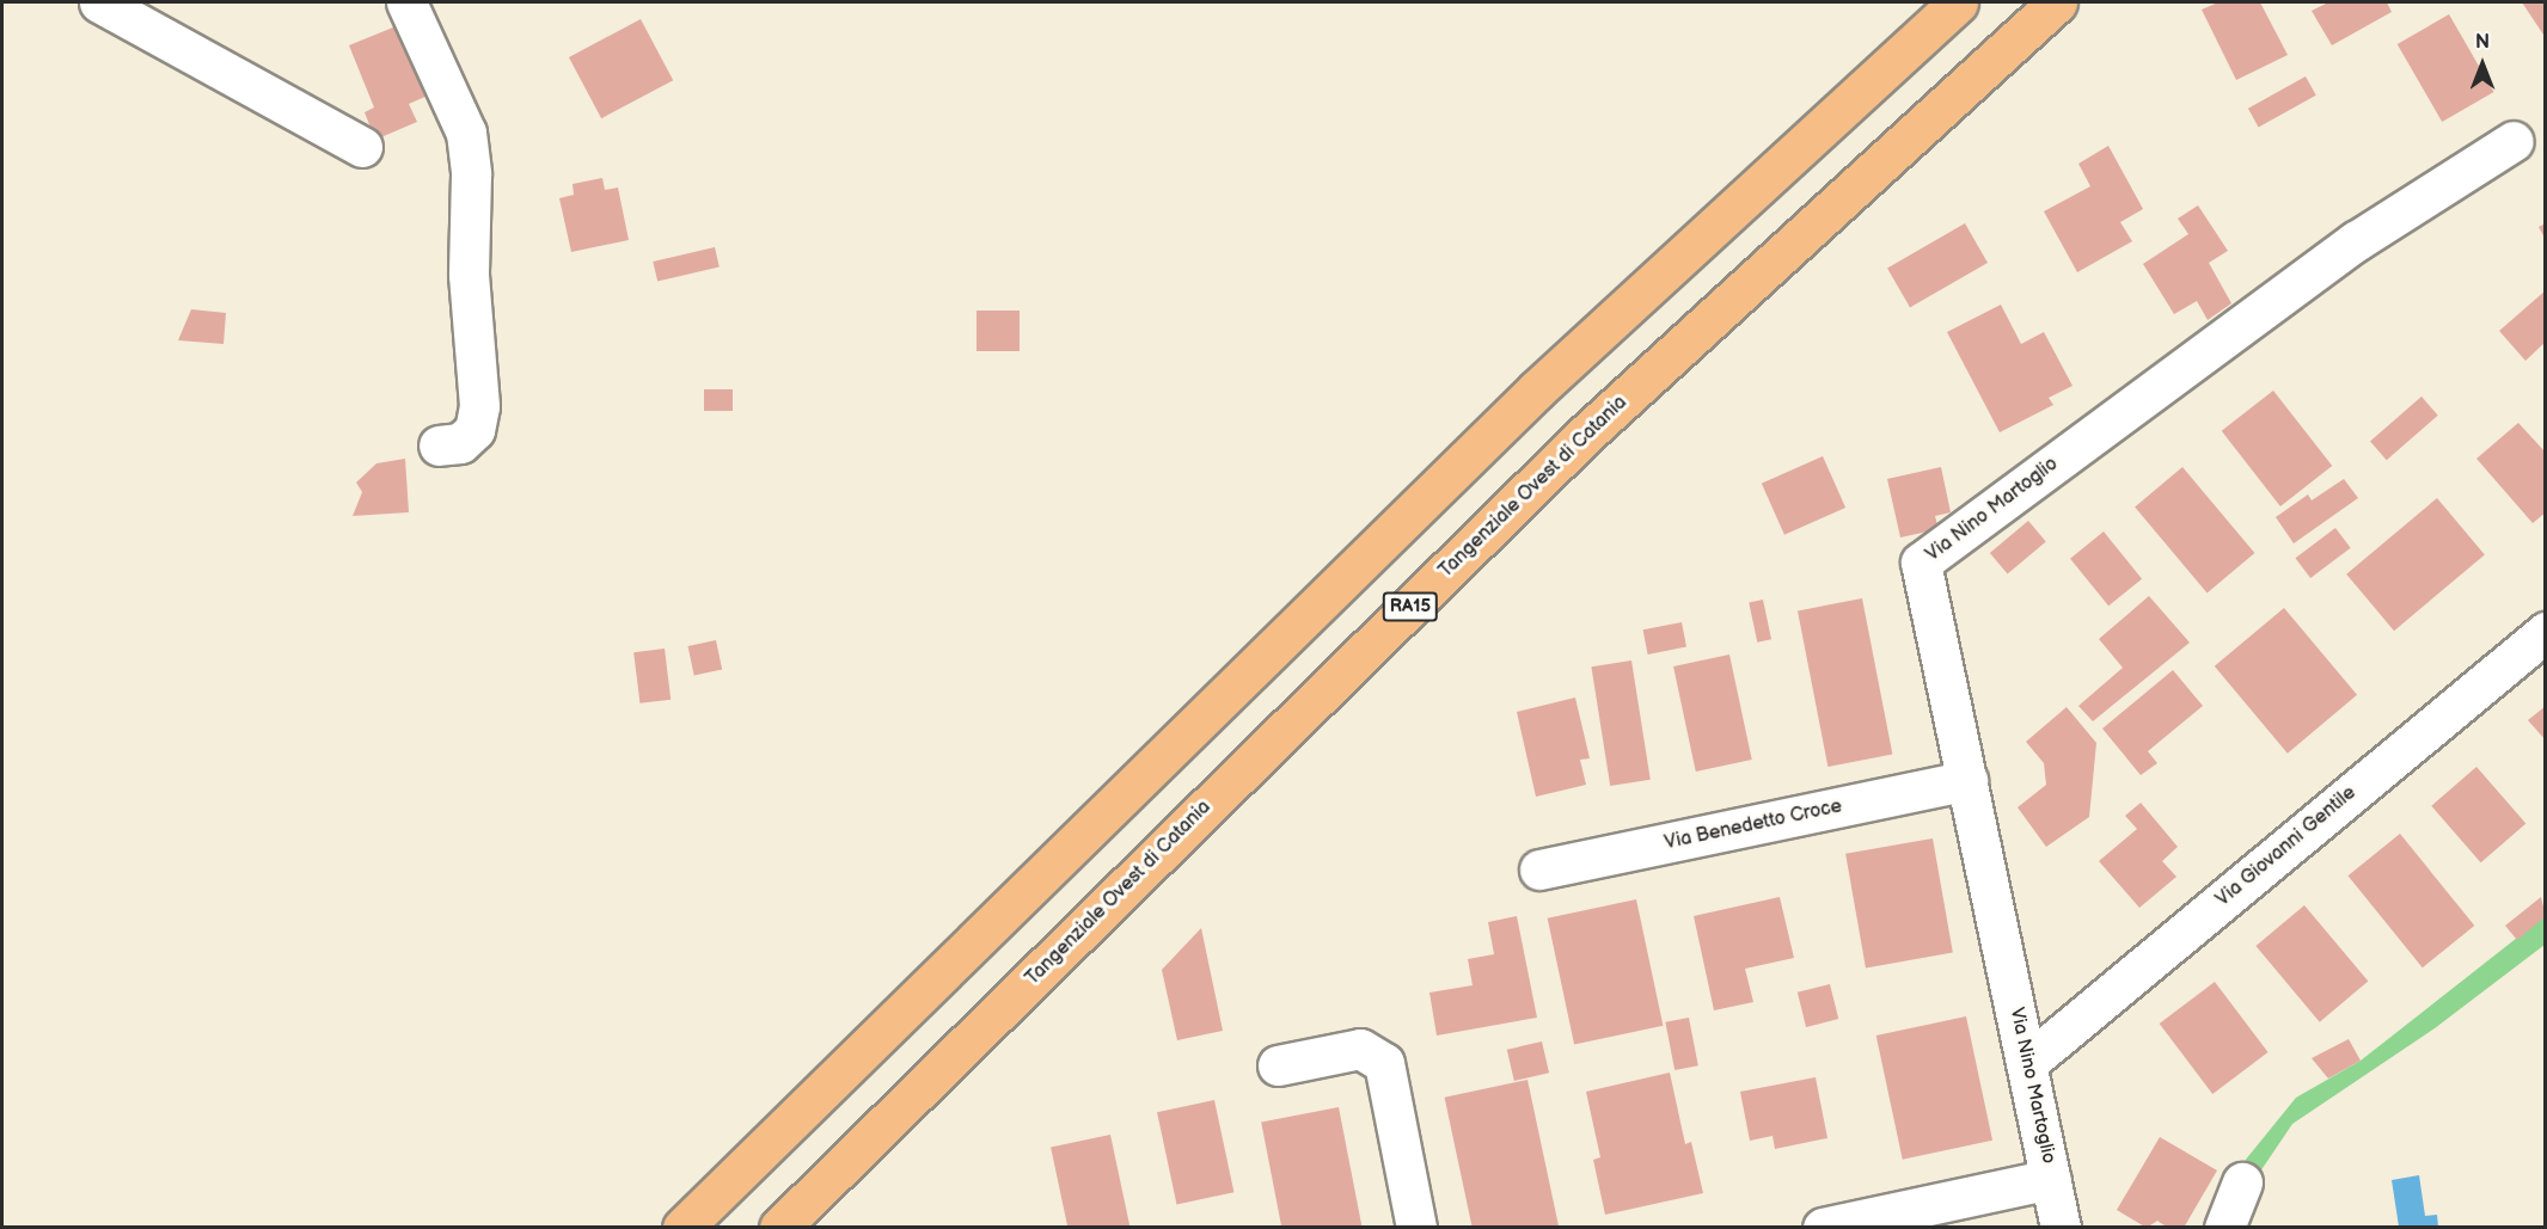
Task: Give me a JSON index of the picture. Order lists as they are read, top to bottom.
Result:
{
  "streets": {
    "highway": ["Tangenziale Ovest di Catania", "RA15"],
    "street": ["Via Nino Martoglio", "Via Benedetto Croce", "Via Giovanni Gentile"]
  },
  "crossings": [
    ["Via Nino Martoglio", "Via Benedetto Croce"],
    ["Via Nino Martoglio", "Via Giovanni Gentile"]
  ],
  "north": "top"
}
